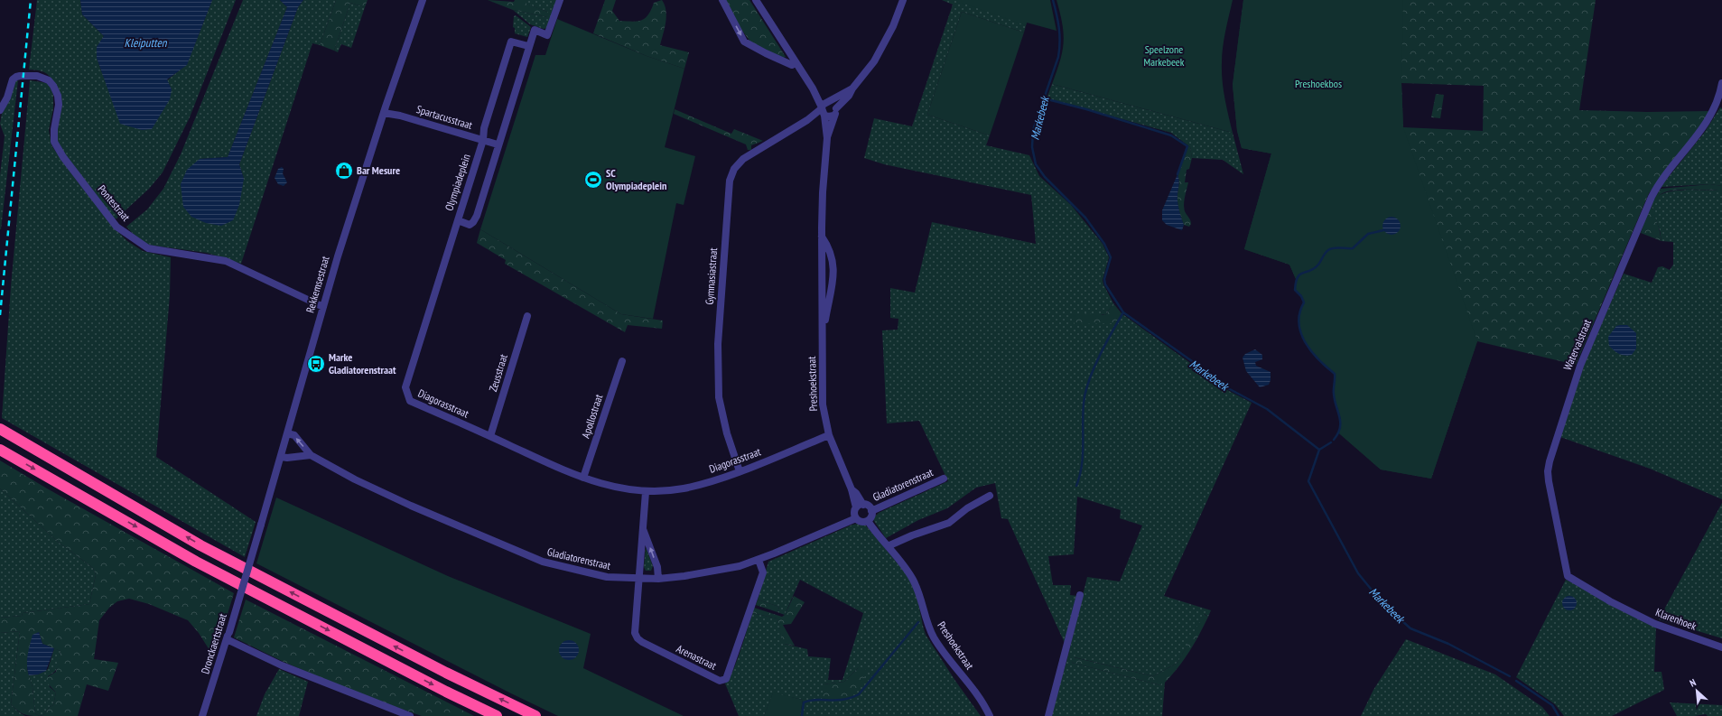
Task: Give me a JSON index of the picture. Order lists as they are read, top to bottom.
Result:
{
  "streets": {
    "street": [
      "Spartacusstraat",
      "Olympiadeplein",
      "Pontestraat",
      "Gymnasiastraat",
      "Rekkemsestraat",
      "Watervalstraat",
      "Zeusstraat",
      "Preshoekstraat",
      "Diagorasstraat",
      "Apollostraat",
      "Gladiatorenstraat",
      "Klarenhoek",
      "Dronckaertstraat",
      "Arenastraat"
    ]
  },
  "crossings": [
    ["Spartacusstraat", "Olympiadeplein"],
    ["Spartacusstraat", "Rekkemsestraat"],
    ["Olympiadeplein", "Diagorasstraat"],
    ["Pontestraat", "Rekkemsestraat"],
    ["Gymnasiastraat", "Preshoekstraat"],
    ["Gymnasiastraat", "Diagorasstraat"],
    ["Rekkemsestraat", "Gladiatorenstraat"],
    ["Rekkemsestraat", "Dronckaertstraat"],
    ["Watervalstraat", "Klarenhoek"],
    ["Zeusstraat", "Diagorasstraat"],
    ["Preshoekstraat", "Diagorasstraat"],
    ["Preshoekstraat", "Gladiatorenstraat"],
    ["Diagorasstraat", "Apollostraat"],
    ["Gladiatorenstraat", "Arenastraat"]
  ],
  "water": ["Kleiputten", "Markebeek"],
  "parks": ["Speelzone Markebeek", "Preshoekbos"],
  "places": {
    "shop": ["Bar Mesure"],
    "sports": ["SC Olympiadeplein"],
    "bus stop": ["Marke Gladiatorenstraat"]
  },
  "north": "top left"
}
